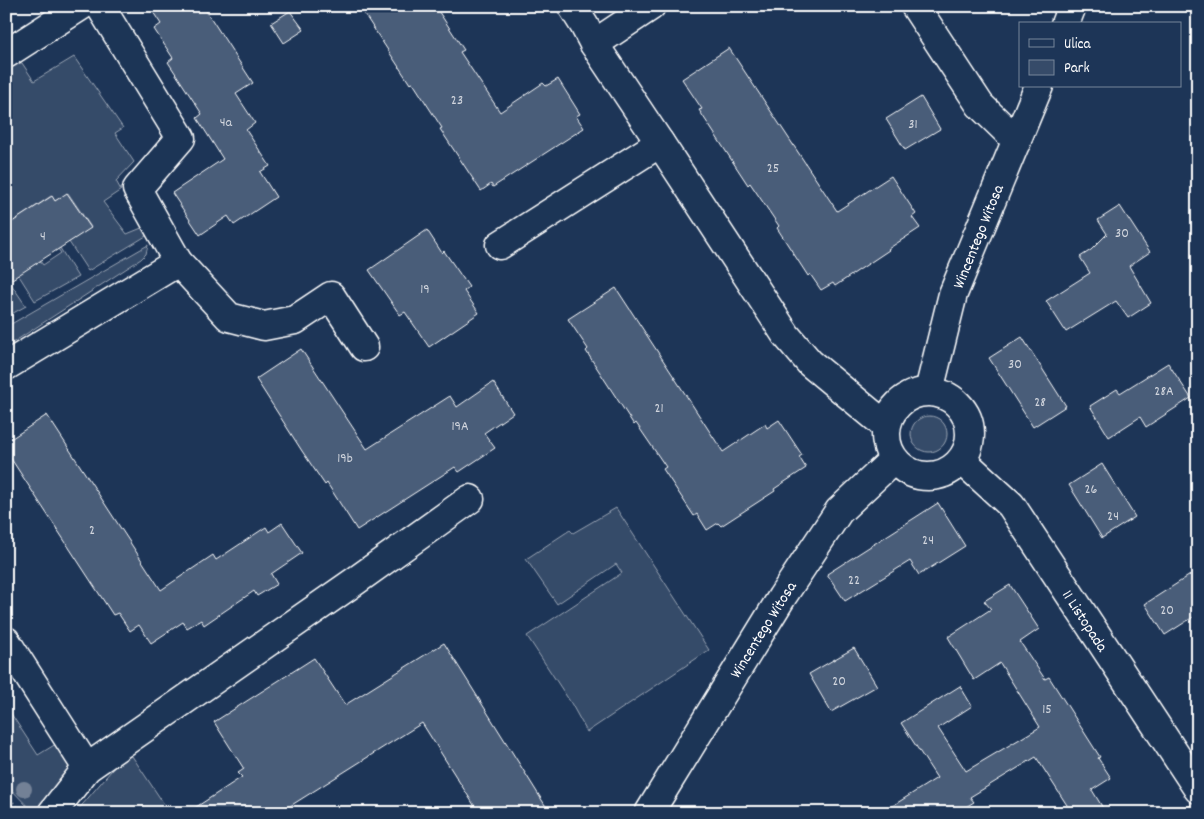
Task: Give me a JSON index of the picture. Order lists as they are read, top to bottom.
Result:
{
  "streets": {
    "street": ["Wincentego Witosa", "11 Listopada"]
  },
  "crossings": [
    ["Wincentego Witosa", "11 Listopada"]
  ],
  "house_numbers": [
    "23",
    "4a",
    "31",
    "25",
    "30",
    "4",
    "19",
    "30",
    "28A",
    "28",
    "21",
    "19A",
    "19b",
    "26",
    "24",
    "2",
    "24",
    "22",
    "20",
    "20",
    "15"
  ],
  "legend": ["Ulica", "Park"]
}
